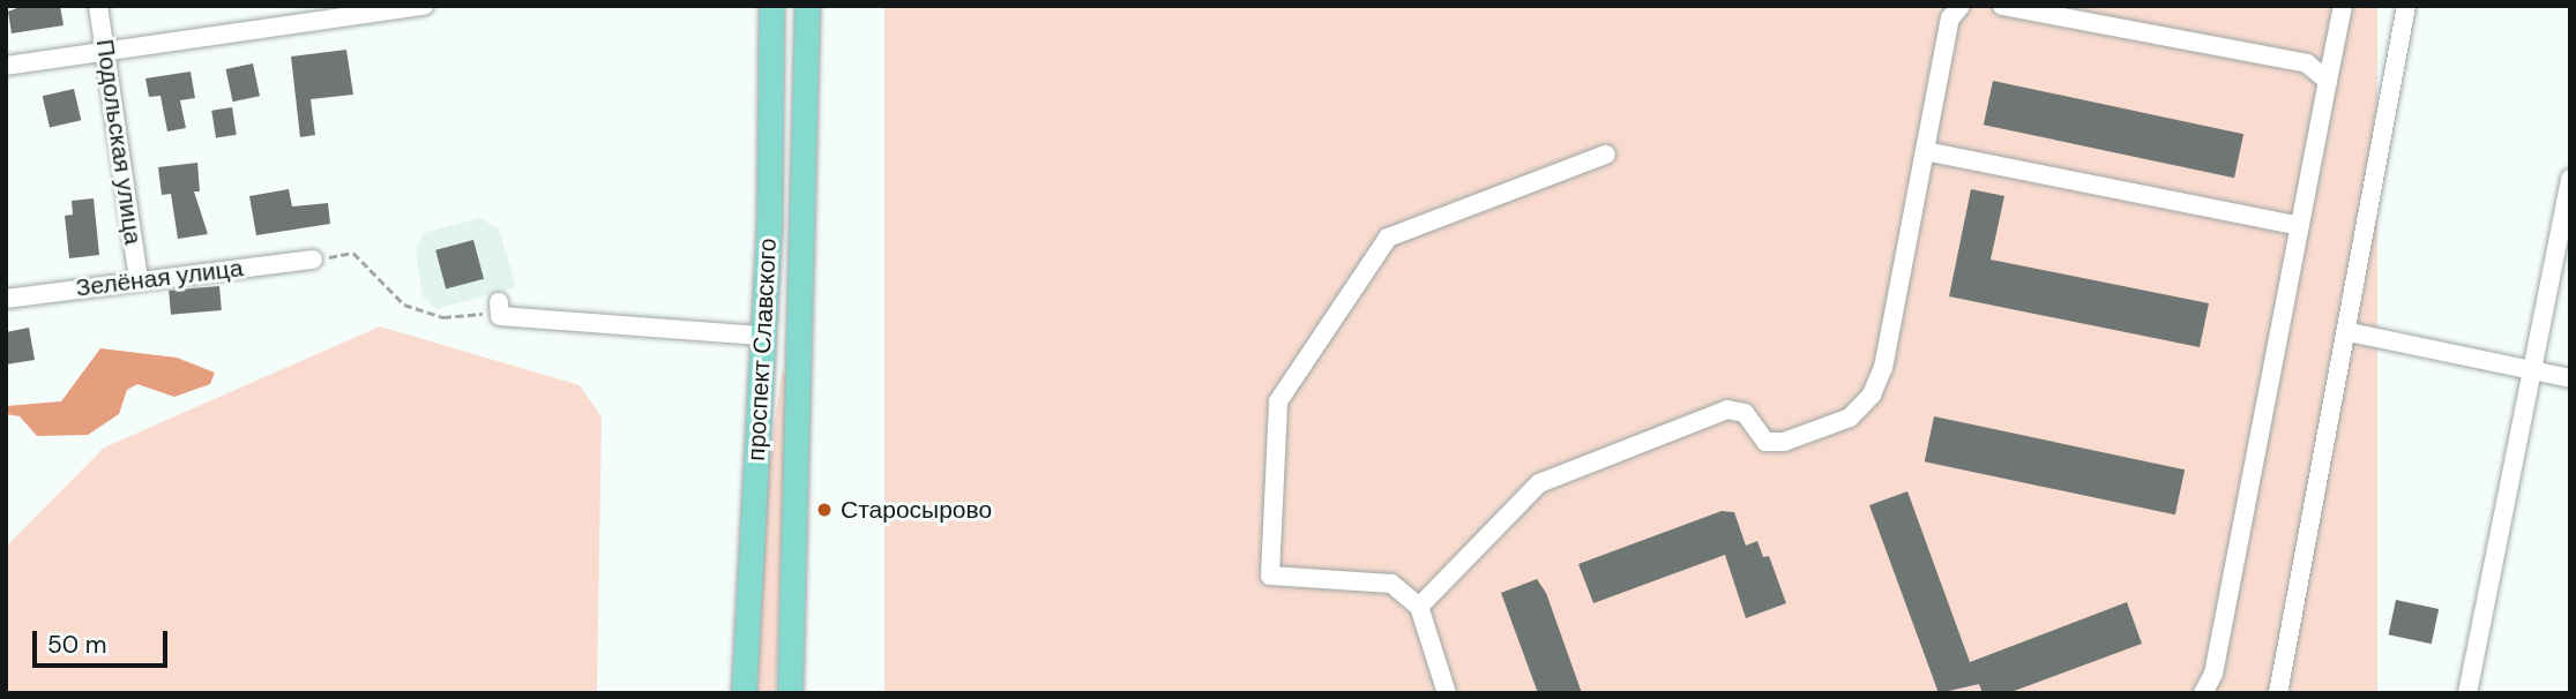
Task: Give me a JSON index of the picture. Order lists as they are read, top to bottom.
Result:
{
  "streets": {
    "main road": ["проспект Славского"],
    "street": ["Подольская улица", "Зелёная улица"]
  },
  "crossings": [
    ["Подольская улица", "Зелёная улица"]
  ],
  "places": ["Старосырово"],
  "scale_bar": "50 m"
}
